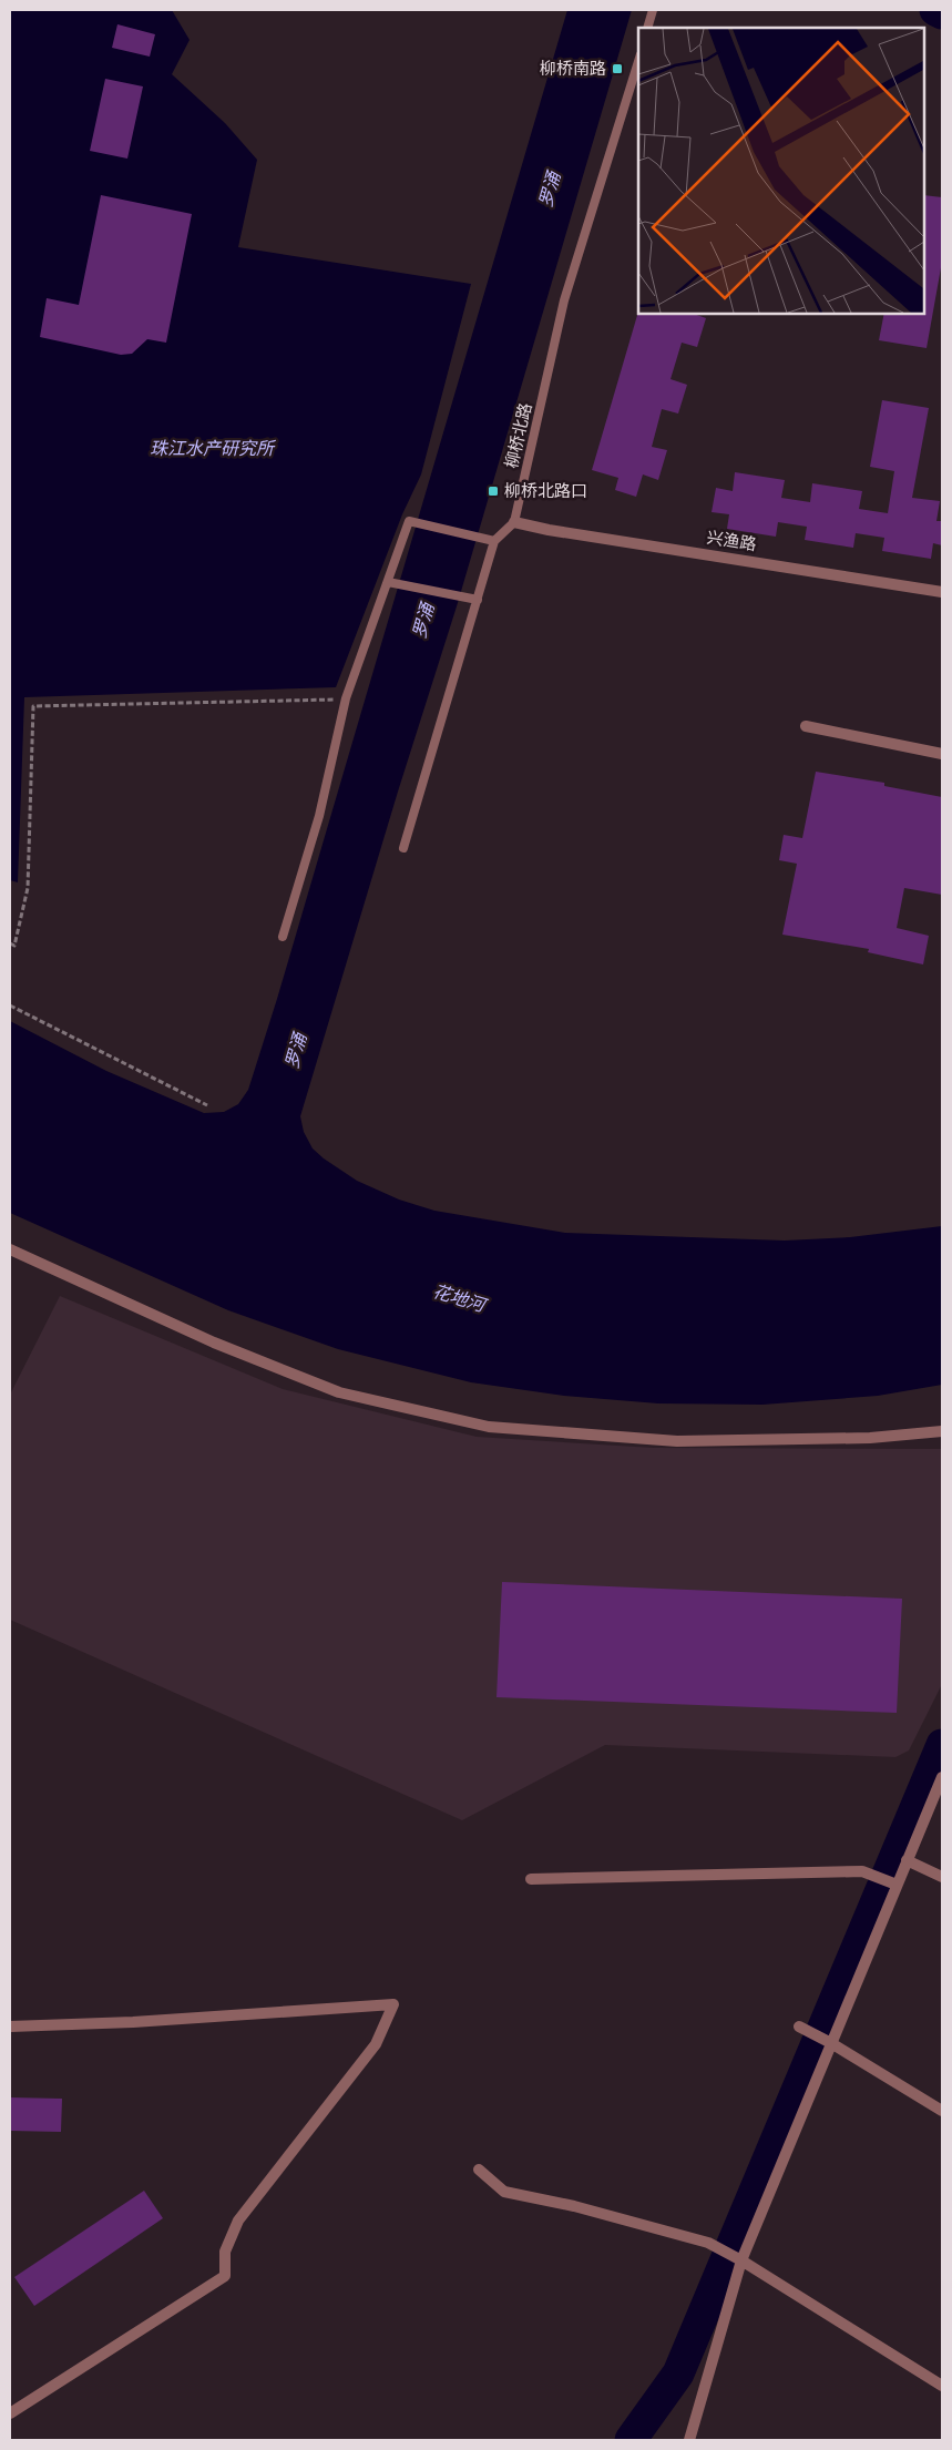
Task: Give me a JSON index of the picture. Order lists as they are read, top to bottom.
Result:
{
  "streets": {
    "street": ["兴渔路"],
    "lane": ["柳桥北路"]
  },
  "crossings": [
    ["柳桥北路", "兴渔路"]
  ],
  "water": ["罗涌", "珠江水产研究所", "花地河"],
  "places": {
    "transit": ["柳桥南路", "柳桥北路口"]
  }
}
